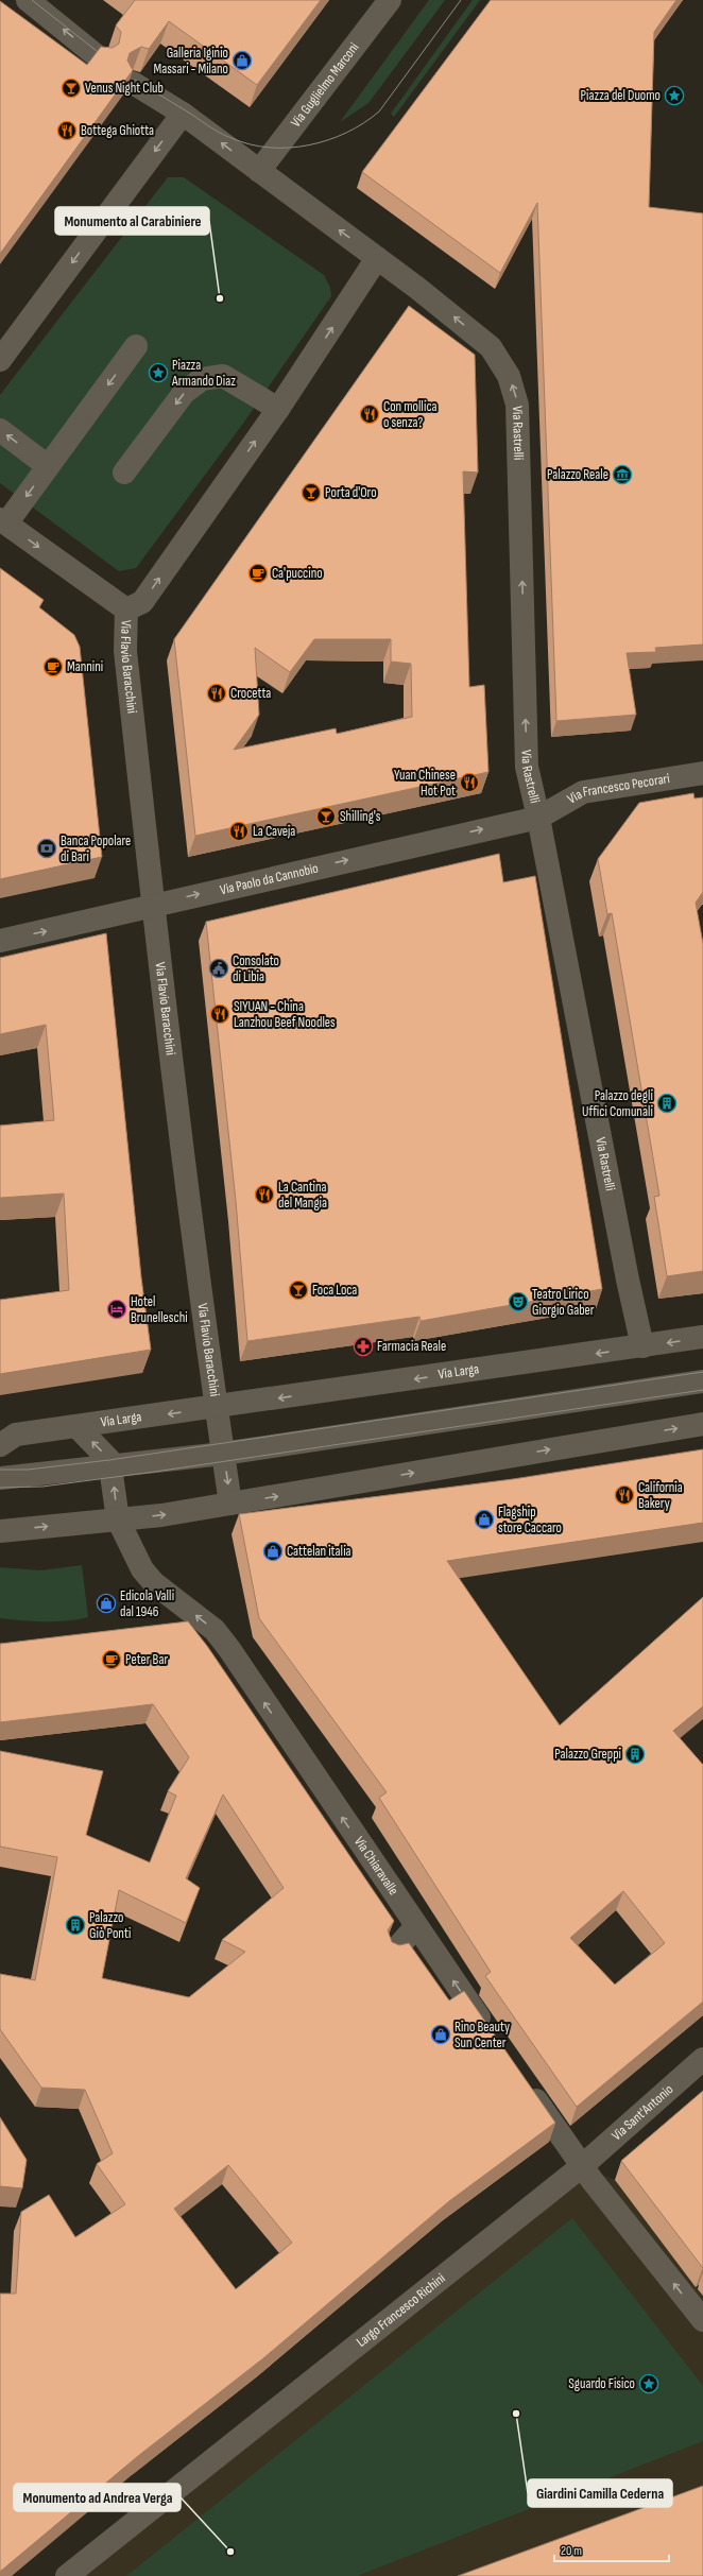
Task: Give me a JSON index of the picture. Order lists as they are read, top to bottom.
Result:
{
  "streets": {
    "street": [
      "Via Guglielmo Marconi",
      "Via Rastrelli",
      "Via Flavio Baracchini",
      "Via Francesco Pecorari",
      "Via Paolo da Cannobio",
      "Via Larga",
      "Via Chiaravalle",
      "Via Sant'Antonio",
      "Largo Francesco Richini"
    ]
  },
  "crossings": [
    ["Via Rastrelli", "Via Francesco Pecorari"],
    ["Via Rastrelli", "Via Paolo da Cannobio"],
    ["Via Rastrelli", "Via Larga"],
    ["Via Flavio Baracchini", "Via Paolo da Cannobio"],
    ["Via Flavio Baracchini", "Via Larga"],
    ["Via Francesco Pecorari", "Via Paolo da Cannobio"],
    ["Via Larga", "Via Chiaravalle"],
    ["Via Sant'Antonio", "Largo Francesco Richini"]
  ],
  "one_way": ["Via Rastrelli", "Via Paolo da Cannobio", "Via Chiaravalle"],
  "places": {
    "shop": [
      "Galleria Iginio Massari - Milano",
      "Flagship store Caccaro",
      "Cattelan italia",
      "Edicola Valli dal 1946",
      "Rino Beauty Sun Center"
    ],
    "bar": [
      "Venus Night Club",
      "Porta d'Oro",
      "Shilling's",
      "Foca Loca"
    ],
    "place": ["Piazza del Duomo", "Piazza Armando Diaz", "Sguardo Fisico"],
    "restaurant": [
      "Bottega Ghiotta",
      "Con mollica o senza?",
      "Crocetta",
      "Yuan Chinese Hot Pot",
      "La Caveja",
      "SIYUAN - China Lanzhou Beef Noodles",
      "La Cantina del Mangia",
      "California Bakery"
    ],
    "other": ["Monumento al Carabiniere", "Giardini Camilla Cederna", "Monumento ad Andrea Verga"],
    "museum": ["Palazzo Reale"],
    "cafe": ["Ca'puccino", "Mannini", "Peter Bar"],
    "bank": ["Banca Popolare di Bari"],
    "public building": ["Consolato di Libia"],
    "building": ["Palazzo degli Uffici Comunali", "Palazzo Greppi", "Palazzo Giò Ponti"],
    "theatre": ["Teatro Lirico Giorgio Gaber"],
    "hotel": ["Hotel Brunelleschi"],
    "pharmacy": ["Farmacia Reale"]
  },
  "scale_bar": "20 m"
}
